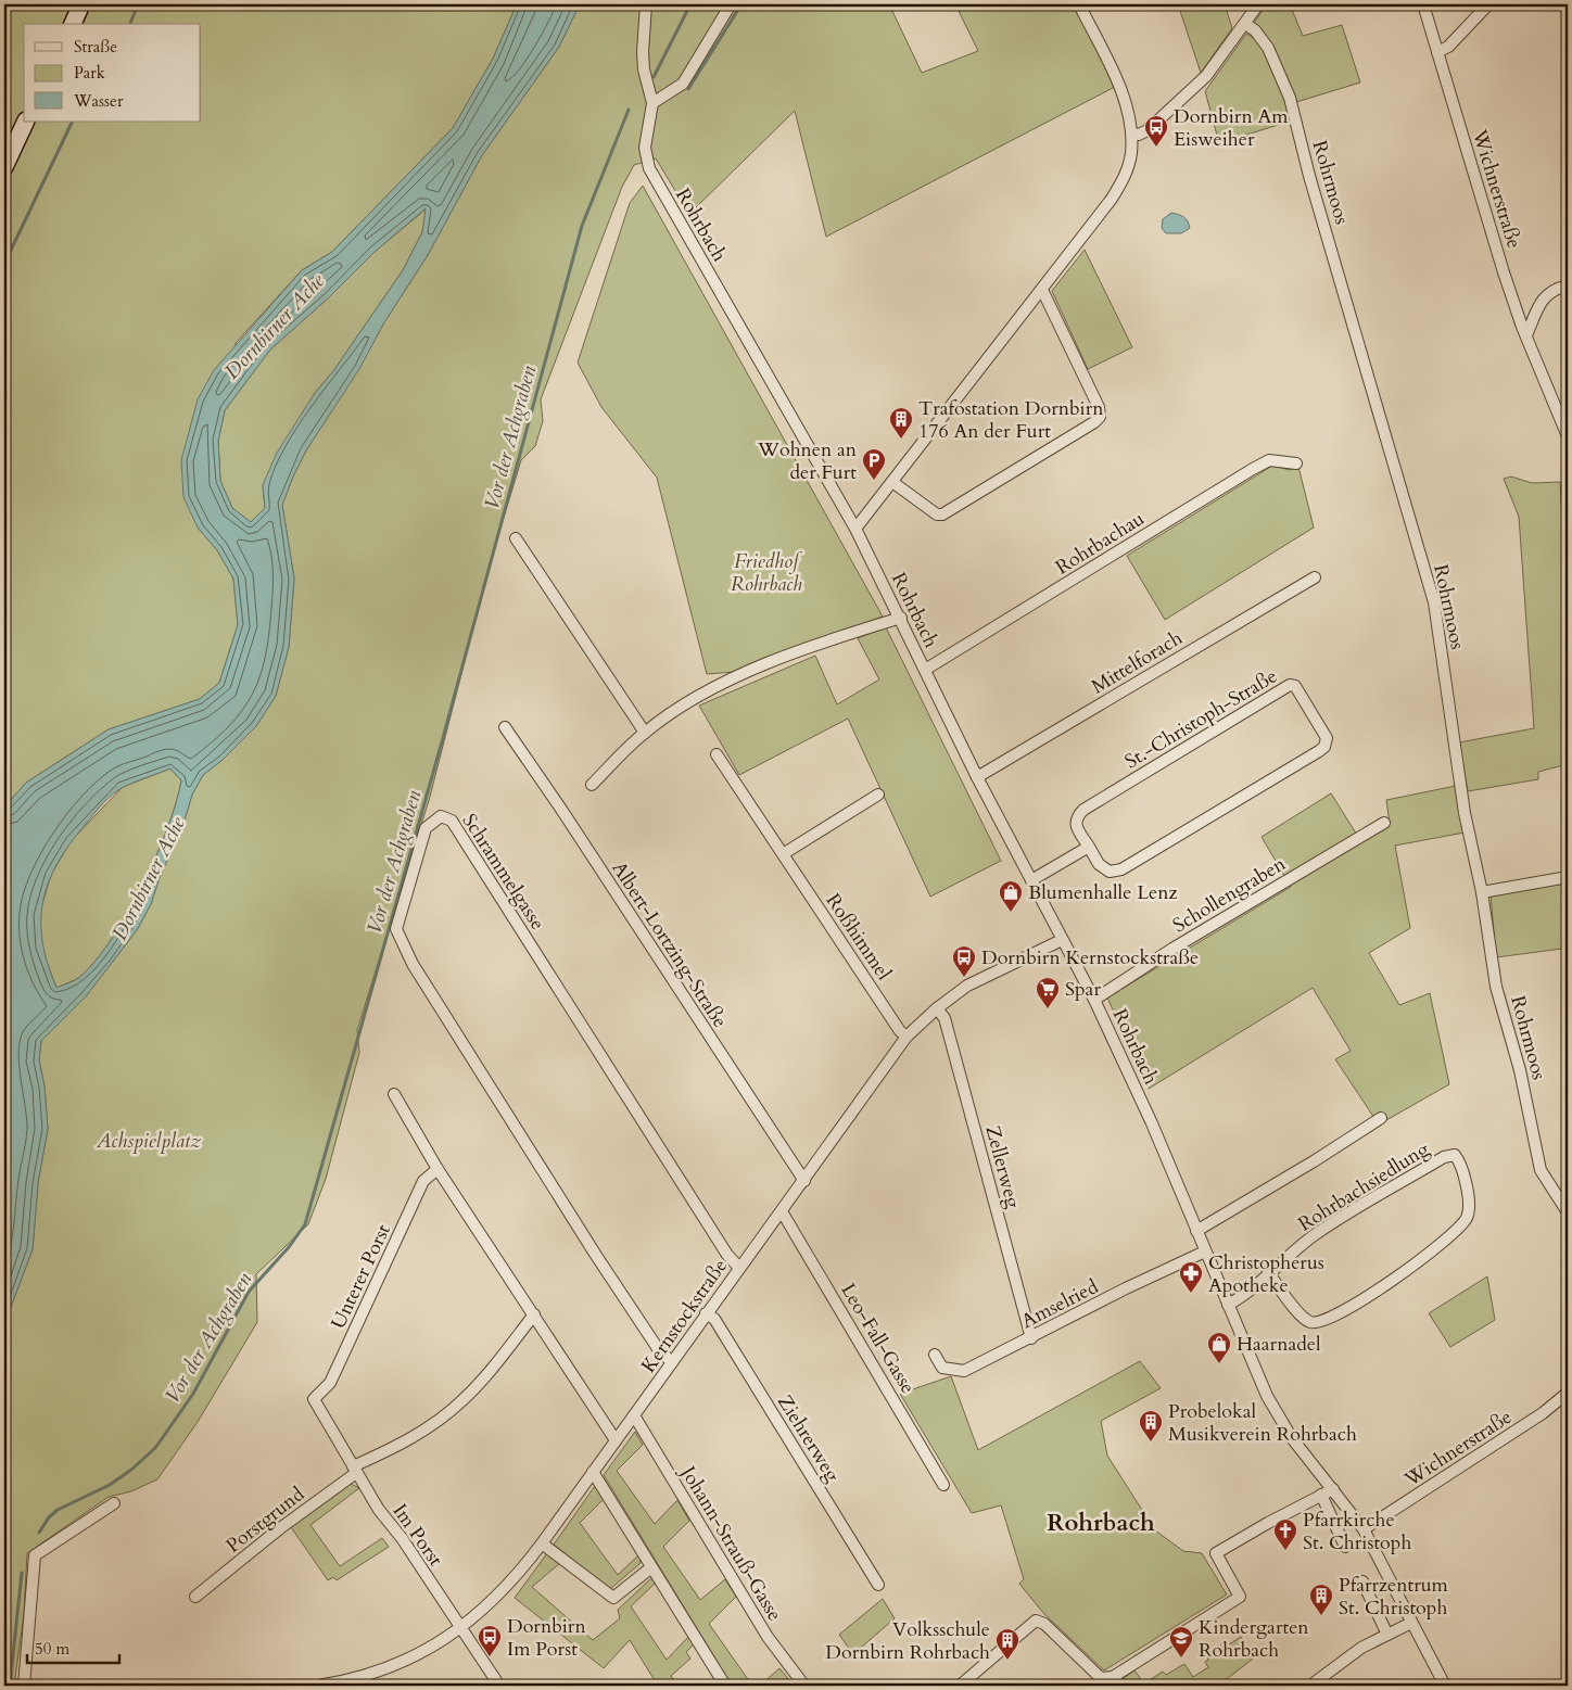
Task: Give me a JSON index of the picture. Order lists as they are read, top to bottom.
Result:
{
  "streets": {
    "street": [
      "Rohrmoos",
      "Wichnerstraße",
      "Rohrbach",
      "Rohrbachau",
      "Mittelforach",
      "St.-Christoph-Straße",
      "Schrammelgasse",
      "Schollengraben",
      "Roßhimmel",
      "Albert-Lortzing-Straße",
      "Zellerweg",
      "Rohrbachsiedlung",
      "Unterer Porst",
      "Amselried",
      "Kernstockstraße",
      "Leo-Fall-Gasse",
      "Ziehrerweg",
      "Porstgrund",
      "Im Porst",
      "Johann-Strauß-Gasse"
    ]
  },
  "crossings": [
    ["Wichnerstraße", "Rohrbach"],
    ["Rohrbach", "Rohrbachau"],
    ["Rohrbach", "Mittelforach"],
    ["Rohrbach", "Schollengraben"],
    ["Rohrbach", "Rohrbachsiedlung"],
    ["Rohrbach", "Amselried"],
    ["Rohrbach", "Kernstockstraße"],
    ["Schrammelgasse", "Kernstockstraße"],
    ["Roßhimmel", "Kernstockstraße"],
    ["Albert-Lortzing-Straße", "Kernstockstraße"],
    ["Zellerweg", "Amselried"],
    ["Zellerweg", "Kernstockstraße"],
    ["Unterer Porst", "Im Porst"],
    ["Kernstockstraße", "Leo-Fall-Gasse"],
    ["Kernstockstraße", "Ziehrerweg"],
    ["Kernstockstraße", "Im Porst"],
    ["Kernstockstraße", "Johann-Strauß-Gasse"],
    ["Porstgrund", "Im Porst"]
  ],
  "districts": ["Rohrbach"],
  "water": ["Dornbirner Ache", "Vor der Achgraben"],
  "parks": ["Friedhof Rohrbach", "Achspielplatz"],
  "places": {
    "bus stop": ["Dornbirn Am Eisweiher", "Dornbirn Kernstockstraße", "Dornbirn Im Porst"],
    "building": [
      "Trafostation Dornbirn 176 An der Furt",
      "Probelokal Musikverein Rohrbach",
      "Pfarrzentrum St. Christoph",
      "Volksschule Dornbirn Rohrbach"
    ],
    "parking": ["Wohnen an der Furt"],
    "shop": ["Blumenhalle Lenz", "Haarnadel"],
    "supermarket": ["Spar"],
    "pharmacy": ["Christopherus Apotheke"],
    "church": ["Pfarrkirche St. Christoph"],
    "school or university": ["Kindergarten Rohrbach"]
  },
  "legend": ["Straße", "Park", "Wasser"],
  "scale_bar": "50 m"
}
